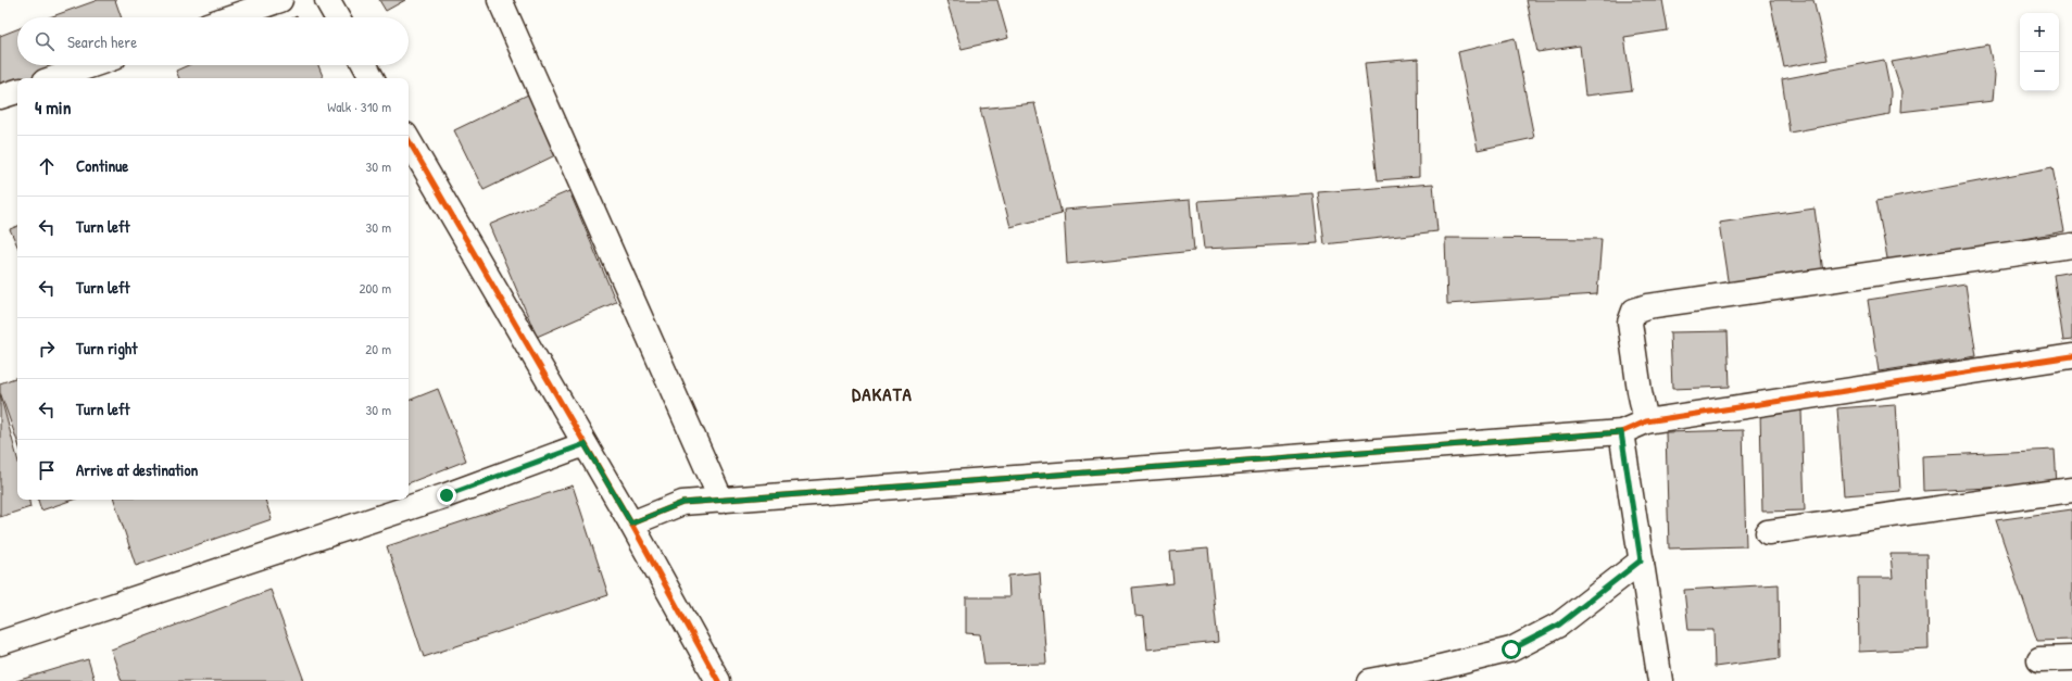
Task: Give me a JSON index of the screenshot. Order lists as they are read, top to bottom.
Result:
{
  "districts": ["DAKATA"],
  "page": {
    "map_buttons": ["+", "−"],
    "search": "Search here",
    "heading": ["4 min", "Walk · 310 m"],
    "list": [
      ["Continue", "30 m"],
      ["Turn left", "30 m"],
      ["Turn left", "200 m"],
      ["Turn right", "20 m"],
      ["Turn left", "30 m"],
      "Arrive at destination"
    ]
  }
}
